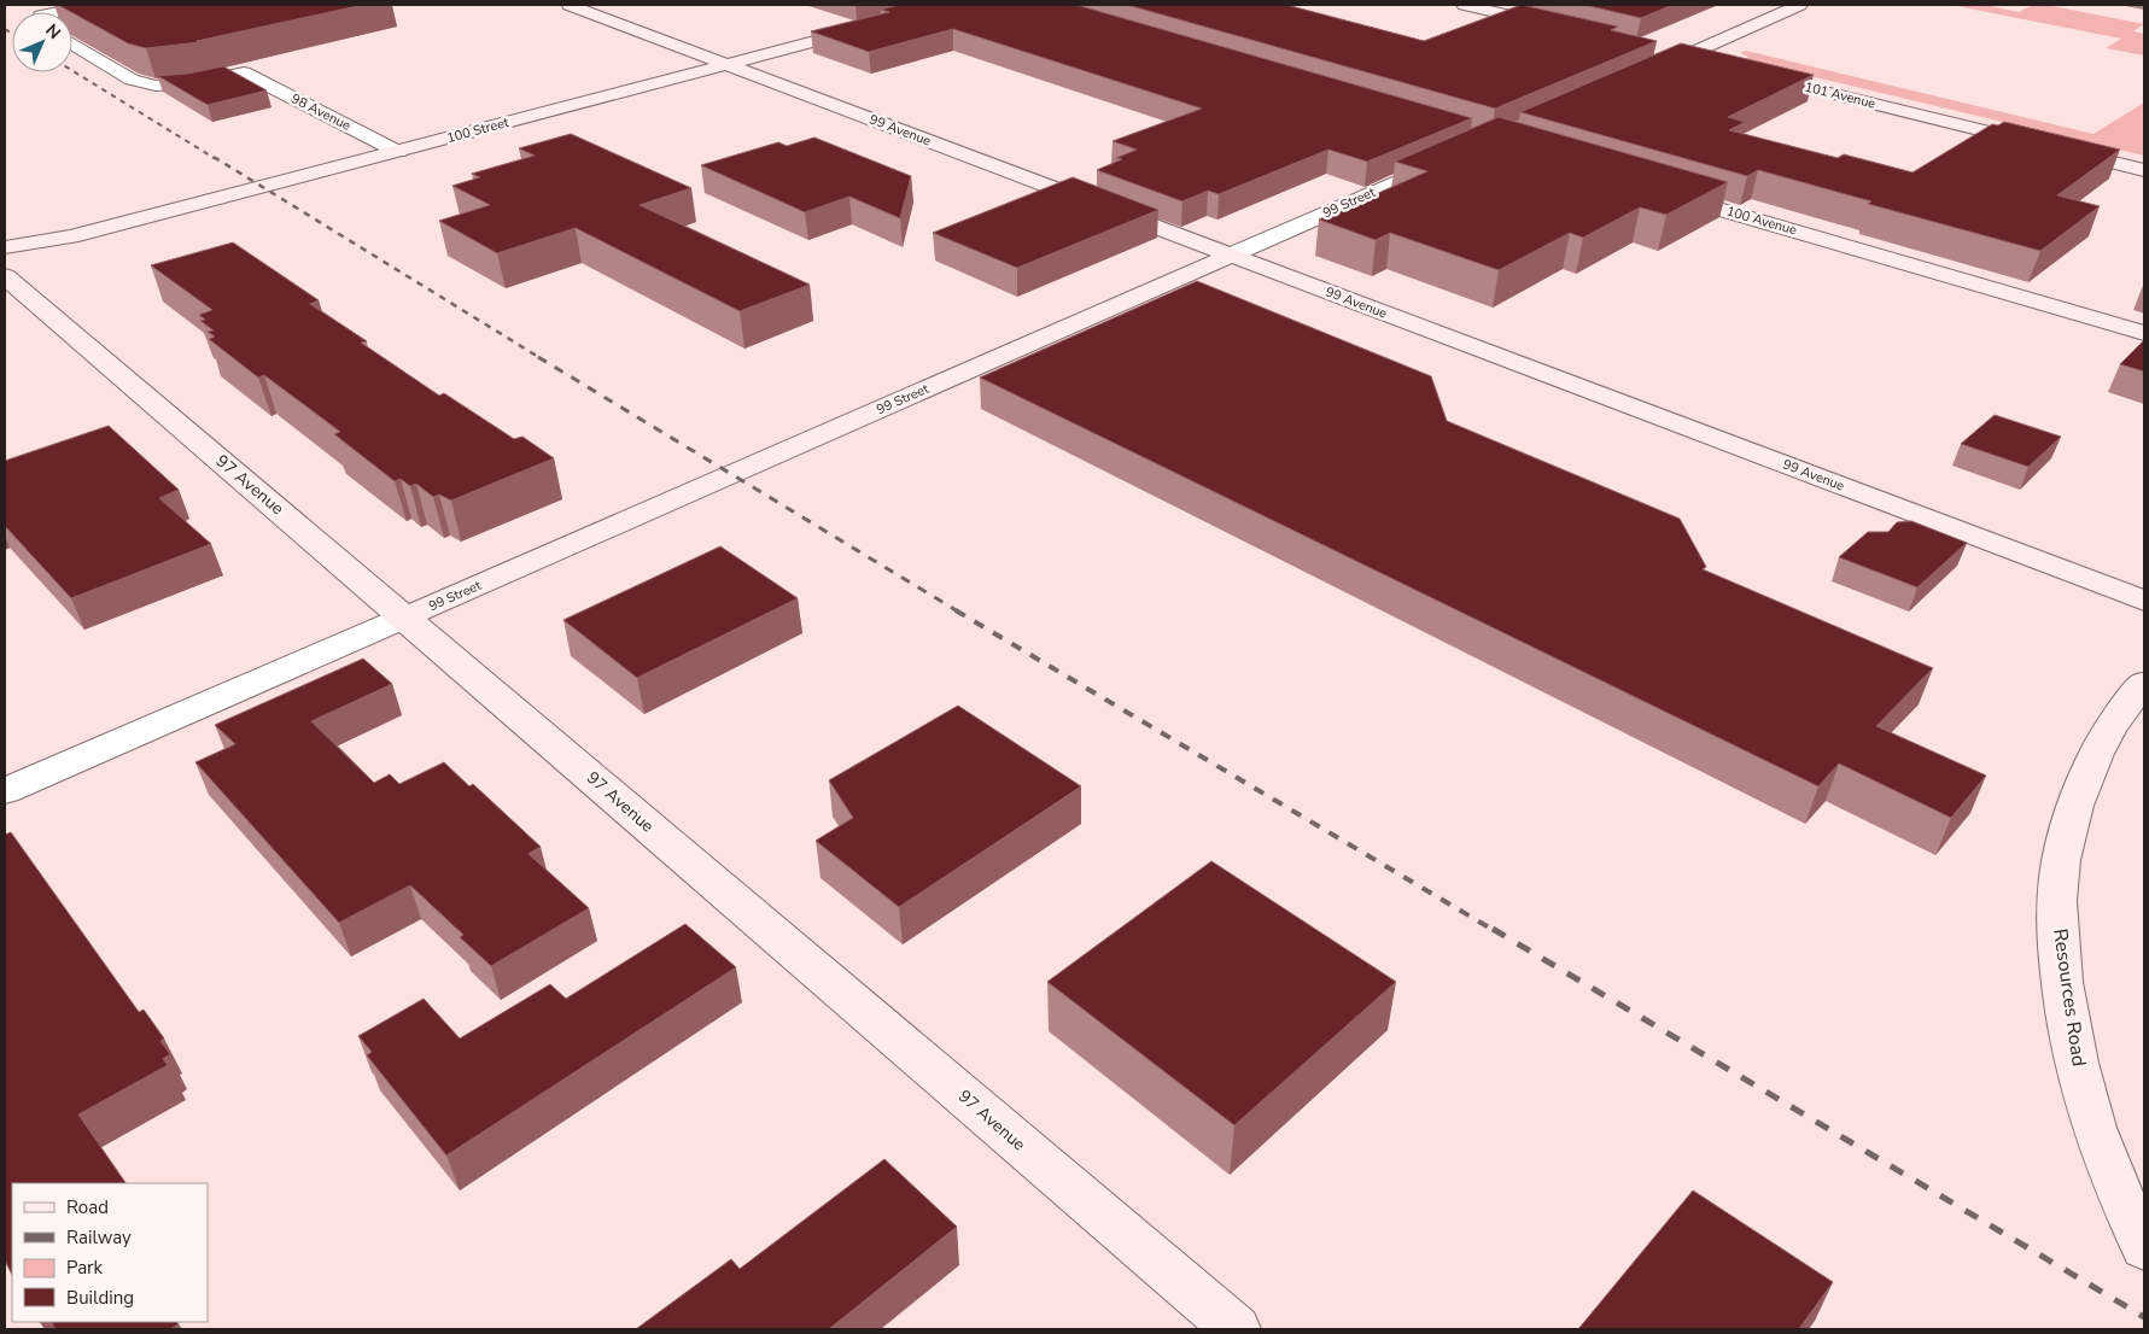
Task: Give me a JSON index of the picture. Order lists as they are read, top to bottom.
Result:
{
  "streets": {
    "main road": [
      "101 Avenue",
      "100 Street",
      "99 Avenue",
      "99 Street",
      "100 Avenue",
      "97 Avenue",
      "Resources Road"
    ],
    "street": ["98 Avenue"]
  },
  "crossings": [
    ["98 Avenue", "100 Street"],
    ["100 Street", "99 Avenue"],
    ["99 Avenue", "99 Street"],
    ["99 Street", "97 Avenue"]
  ],
  "legend": [
    "Road",
    "Railway",
    "Park",
    "Building"
  ],
  "north": "top right"
}
